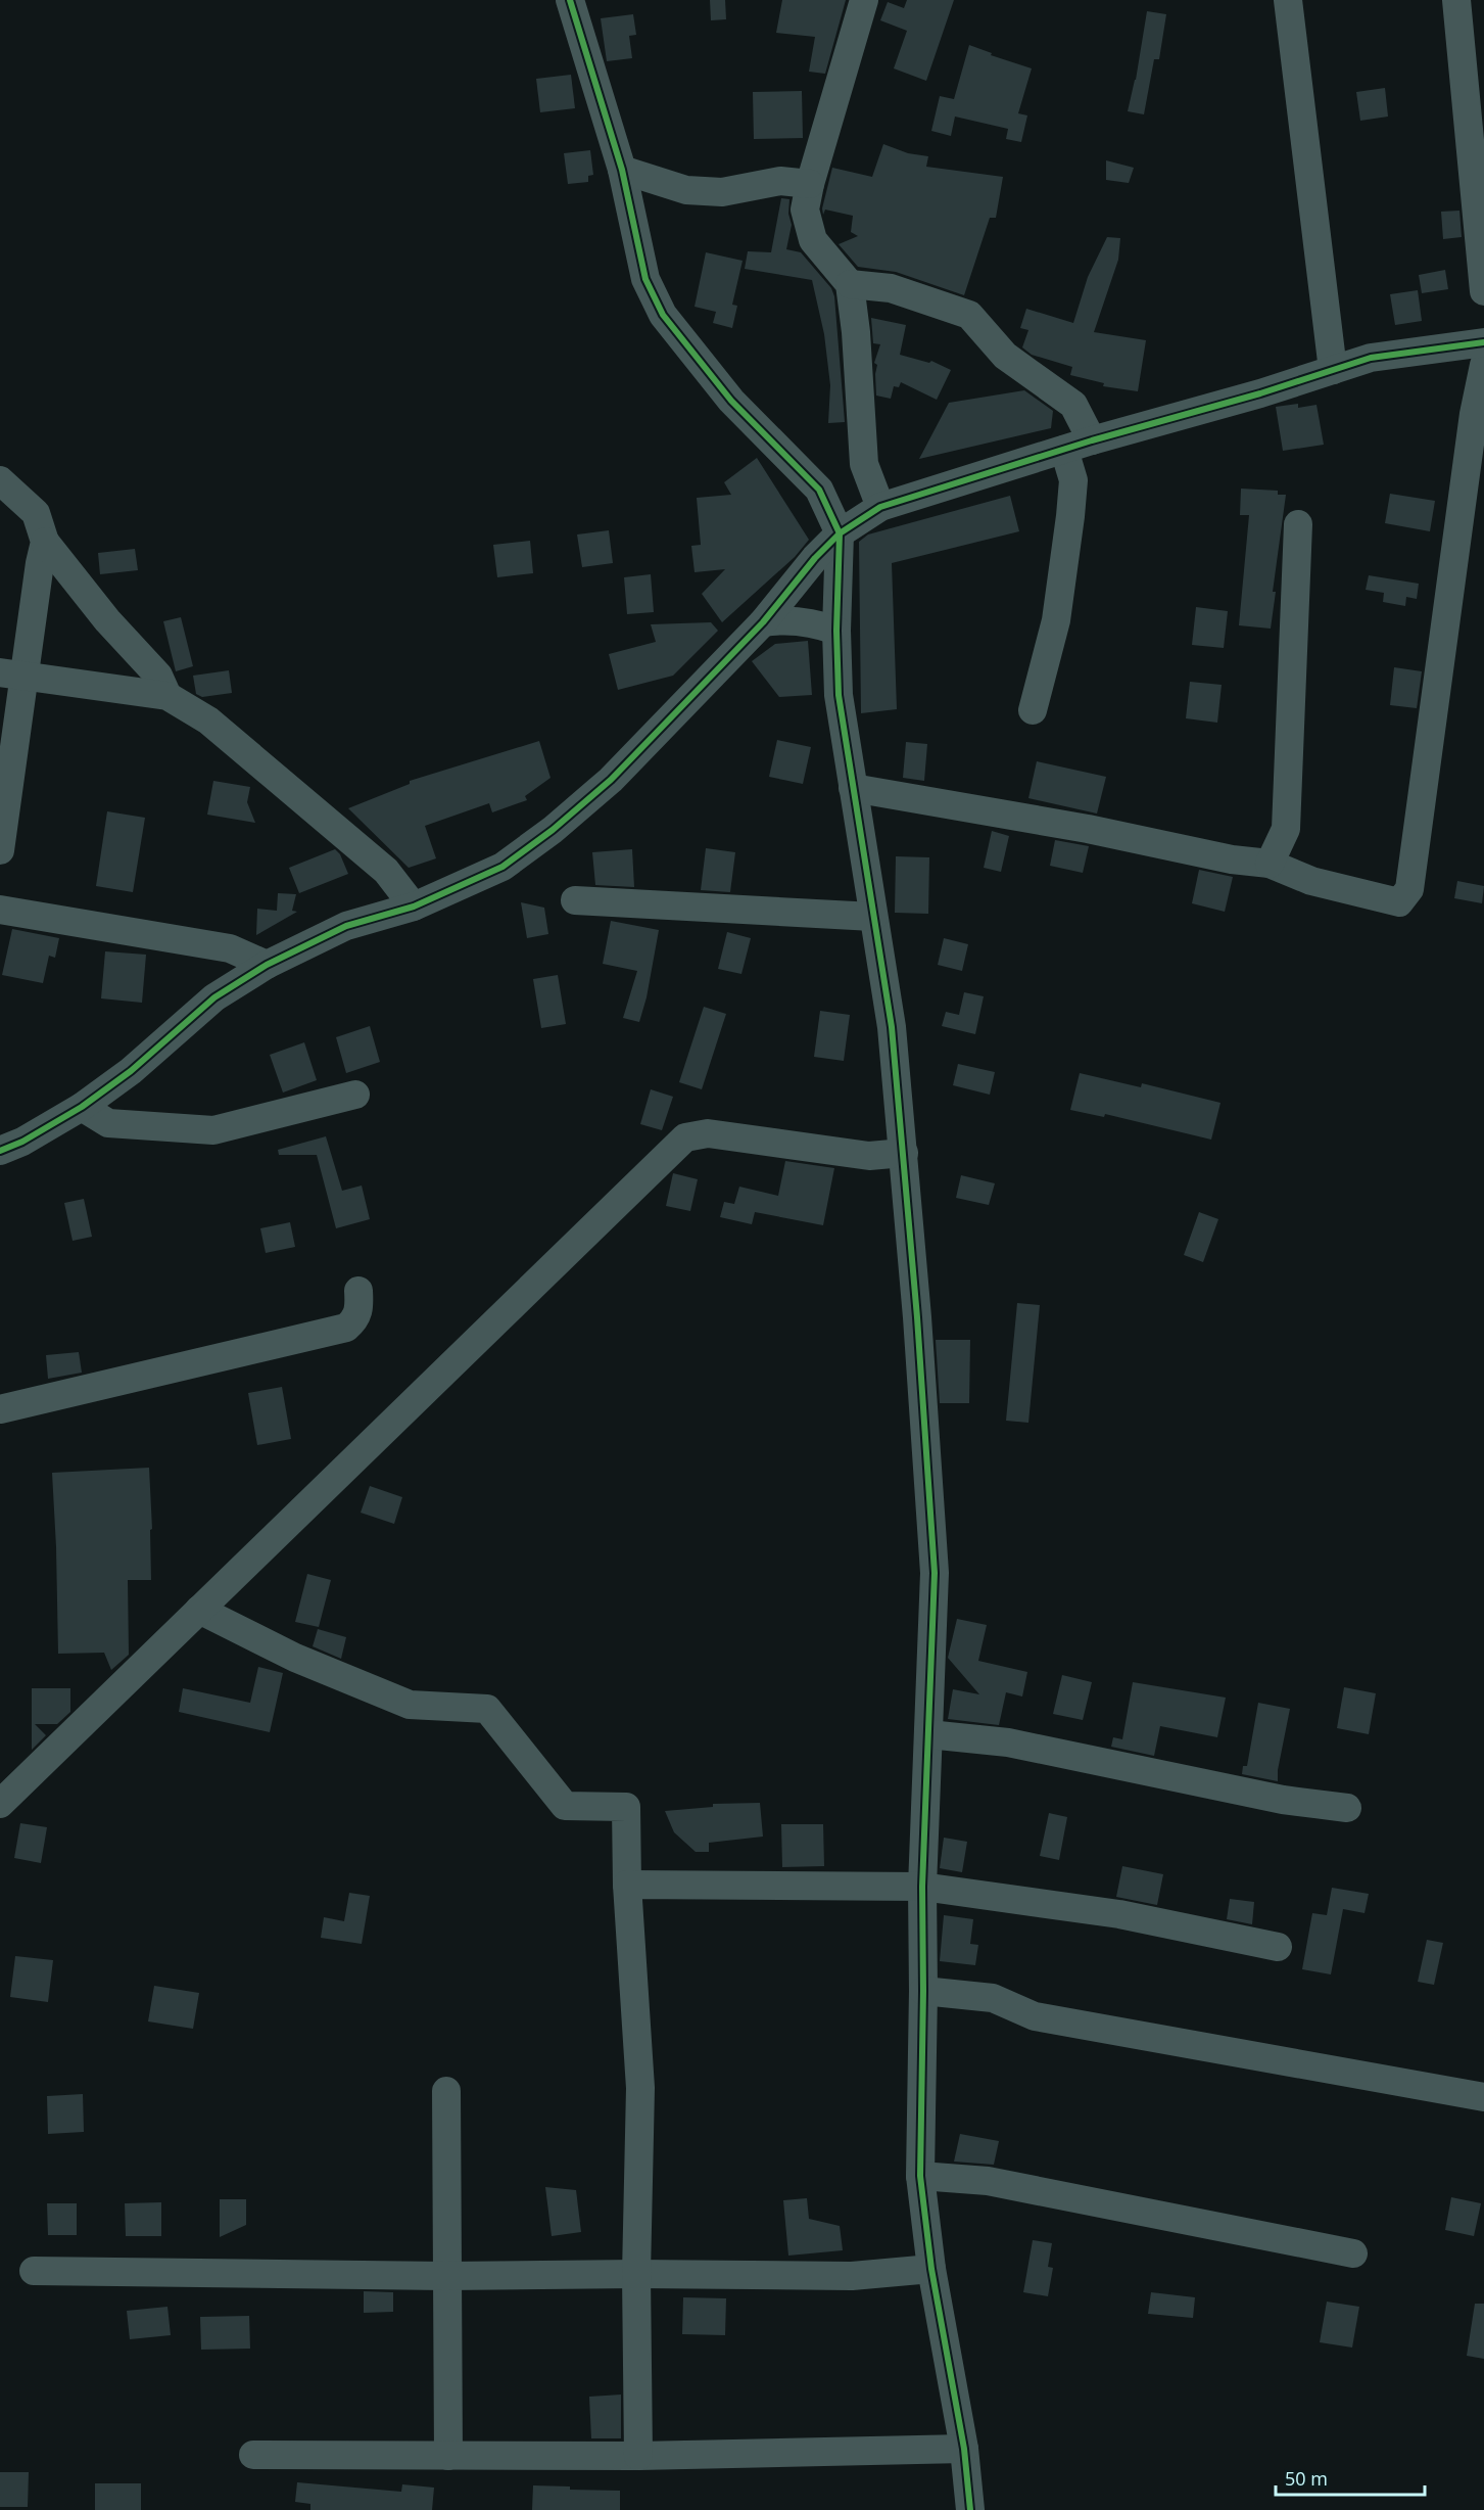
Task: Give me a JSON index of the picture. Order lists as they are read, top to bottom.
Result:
{
  "scale_bar": "50 m"
}
